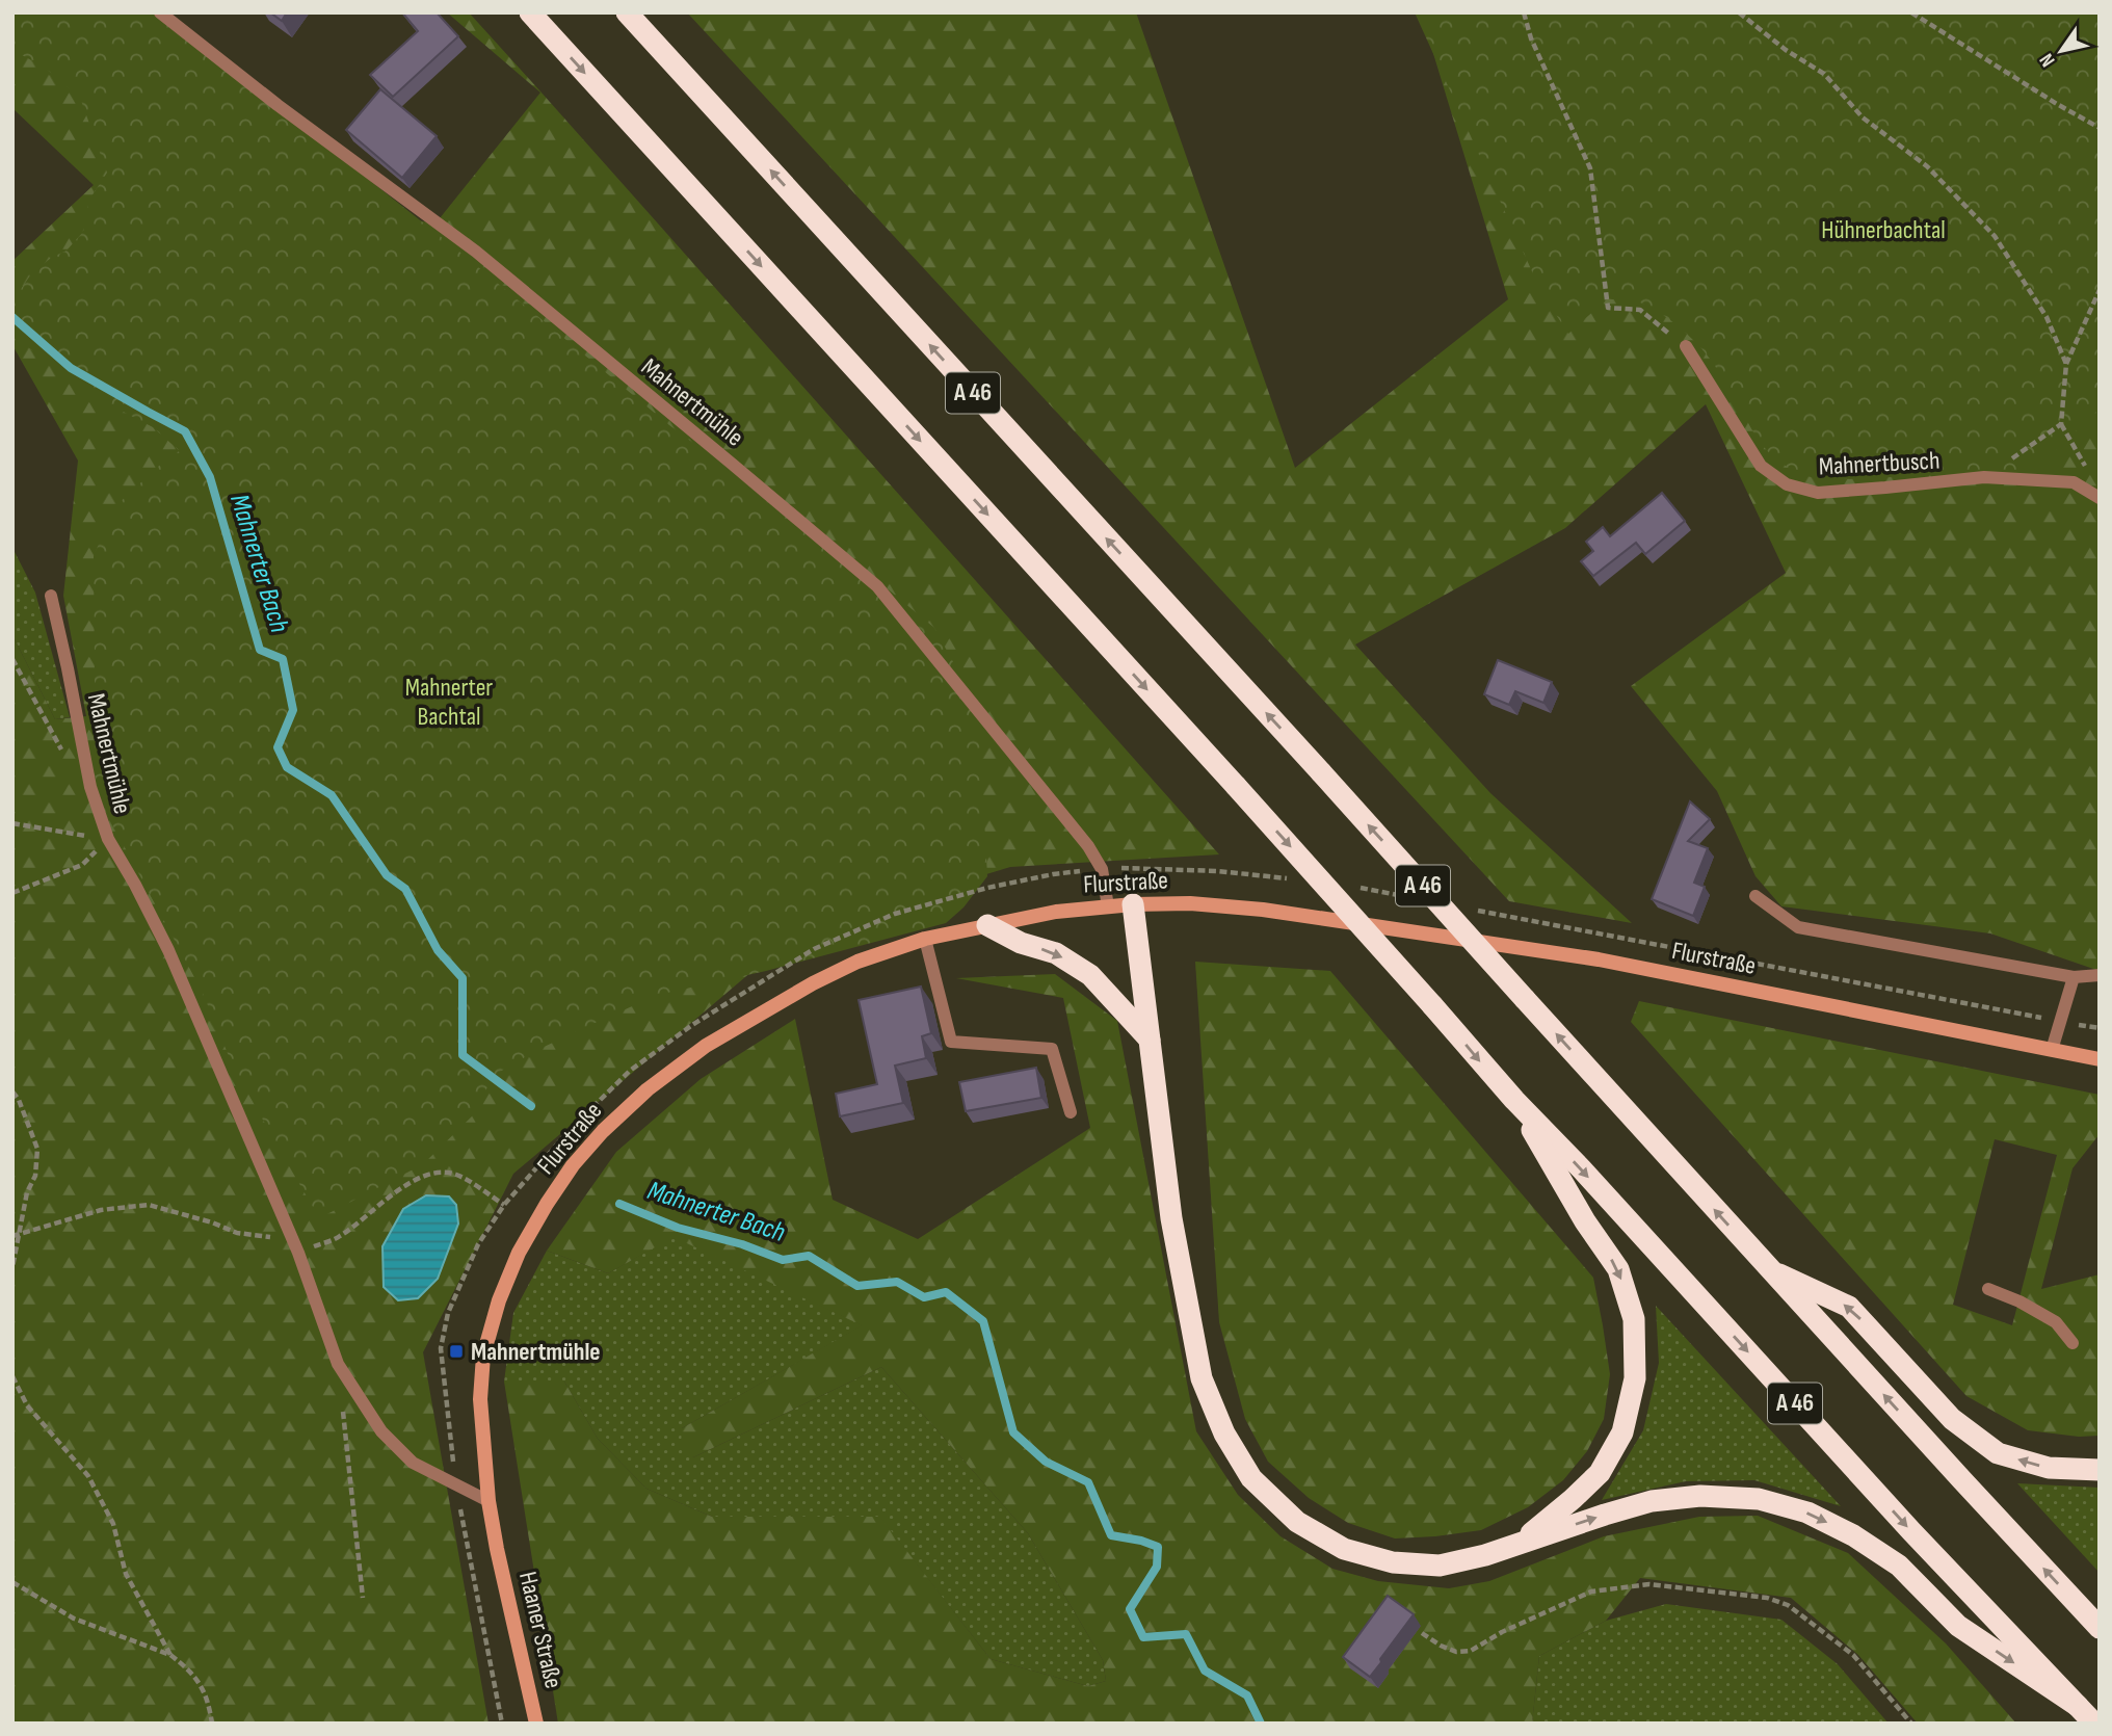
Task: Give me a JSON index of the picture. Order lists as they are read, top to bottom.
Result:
{
  "streets": {
    "highway": ["A 46"],
    "main road": ["Flurstraße", "Haaner Straße"],
    "lane": ["Mahnertmühle", "Mahnertbusch"]
  },
  "crossings": [
    ["Mahnertmühle", "Flurstraße"],
    ["Flurstraße", "Haaner Straße"]
  ],
  "water": ["Mahnerter Bach"],
  "parks": ["Hühnerbachtal", "Mahnerter Bachtal"],
  "places": {
    "transit": ["Mahnertmühle"]
  },
  "north": "bottom left"
}
